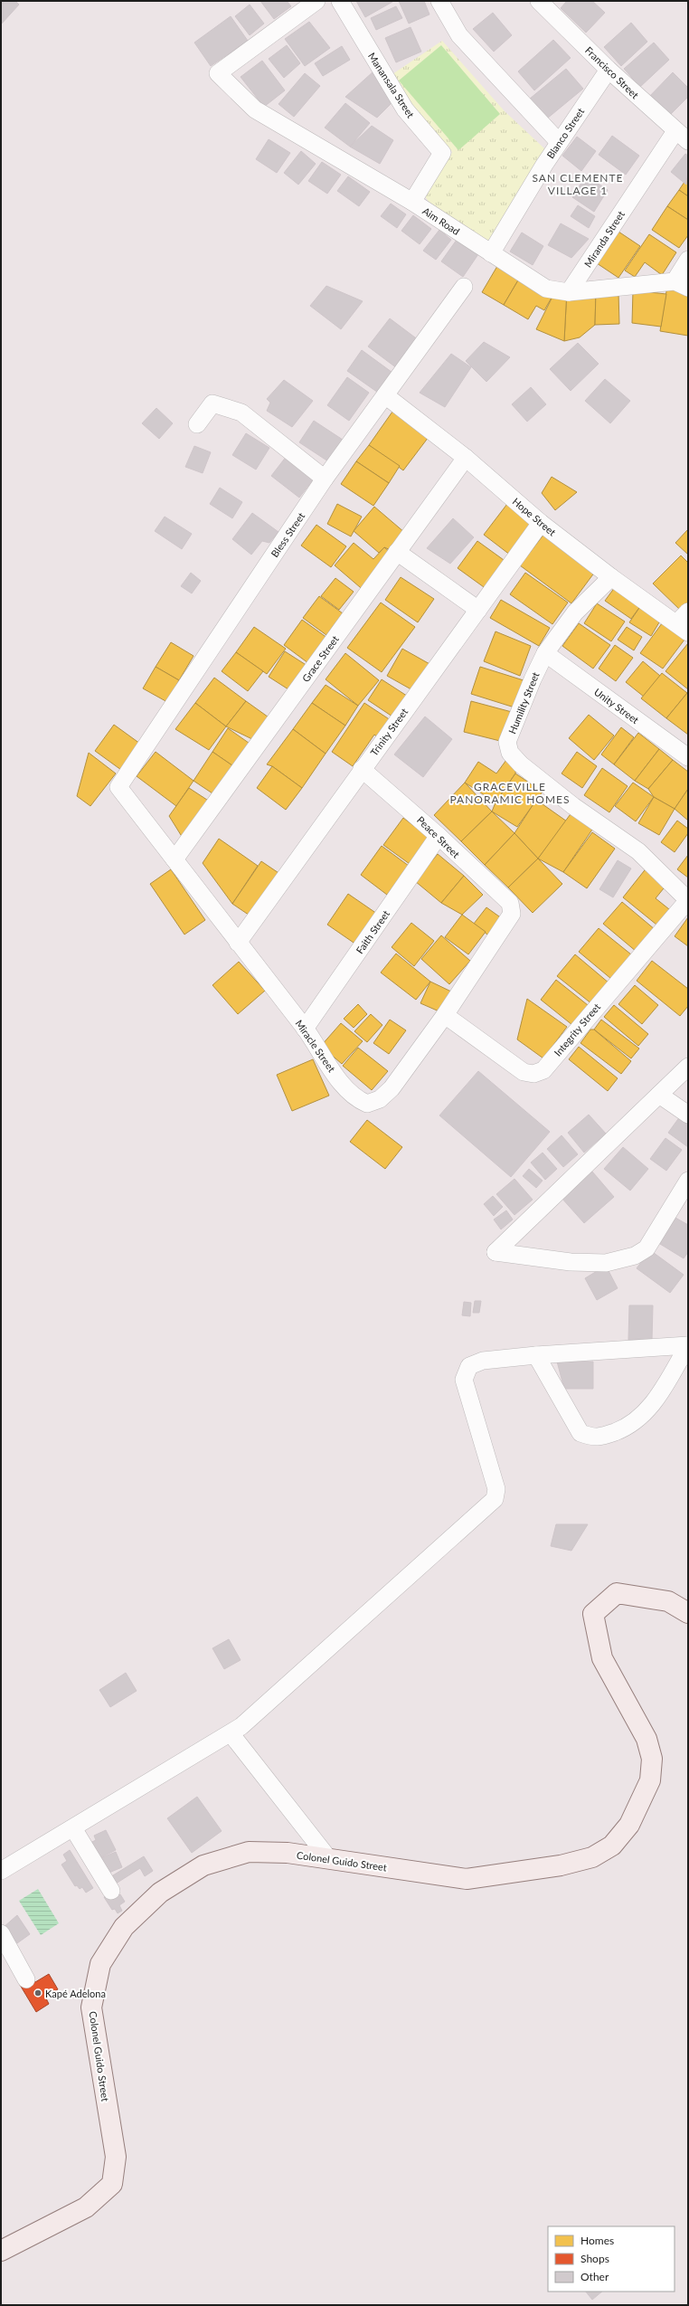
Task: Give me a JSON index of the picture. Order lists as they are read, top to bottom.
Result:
{
  "streets": {
    "street": [
      "Francisco Street",
      "Manansala Street",
      "Blanco Street",
      "Aim Road",
      "Miranda Street",
      "Hope Street",
      "Bless Street",
      "Grace Street",
      "Humility Street",
      "Unity Street",
      "Trinity Street",
      "Peace Street",
      "Faith Street",
      "Integrity Street",
      "Miracle Street",
      "Colonel Guido Street"
    ]
  },
  "crossings": [
    ["Francisco Street", "Blanco Street"],
    ["Francisco Street", "Miranda Street"],
    ["Manansala Street", "Aim Road"],
    ["Blanco Street", "Aim Road"],
    ["Aim Road", "Miranda Street"],
    ["Hope Street", "Bless Street"],
    ["Hope Street", "Grace Street"],
    ["Hope Street", "Humility Street"],
    ["Hope Street", "Trinity Street"],
    ["Bless Street", "Miracle Street"],
    ["Grace Street", "Miracle Street"],
    ["Humility Street", "Unity Street"],
    ["Humility Street", "Integrity Street"],
    ["Trinity Street", "Peace Street"],
    ["Trinity Street", "Miracle Street"],
    ["Peace Street", "Faith Street"],
    ["Peace Street", "Miracle Street"],
    ["Faith Street", "Miracle Street"],
    ["Integrity Street", "Miracle Street"]
  ],
  "districts": ["SAN CLEMENTE VILLAGE 1", "GRACEVILLE PANORAMIC HOMES"],
  "places": ["Kapé Adelona"],
  "legend": ["Homes", "Shops", "Other"]
}
